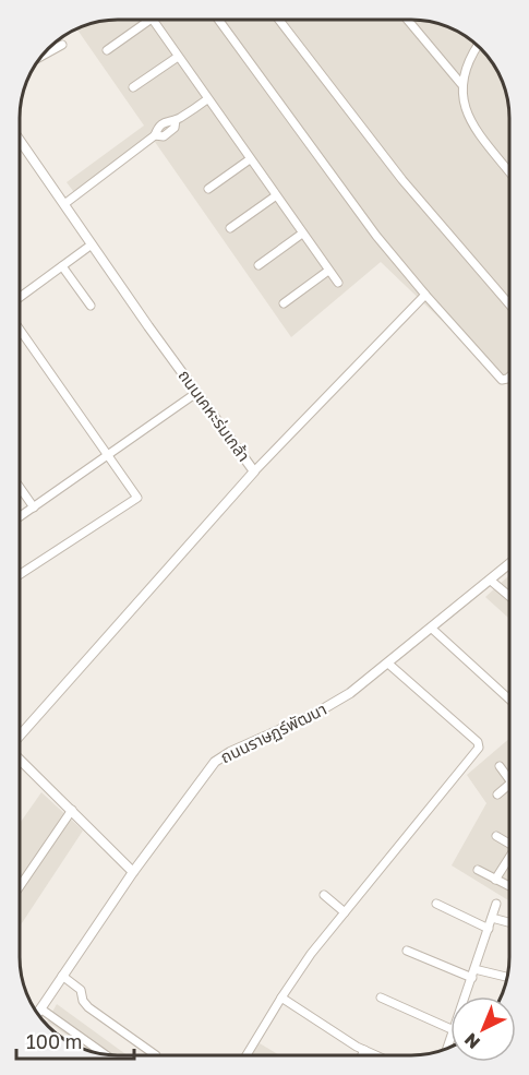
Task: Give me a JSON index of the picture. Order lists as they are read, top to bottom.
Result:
{
  "streets": {
    "street": ["ถนนเคหะร่มเกล้า", "ถนนราษฏร์พัฒนา"]
  },
  "scale_bar": "100 m",
  "north": "bottom left"
}
